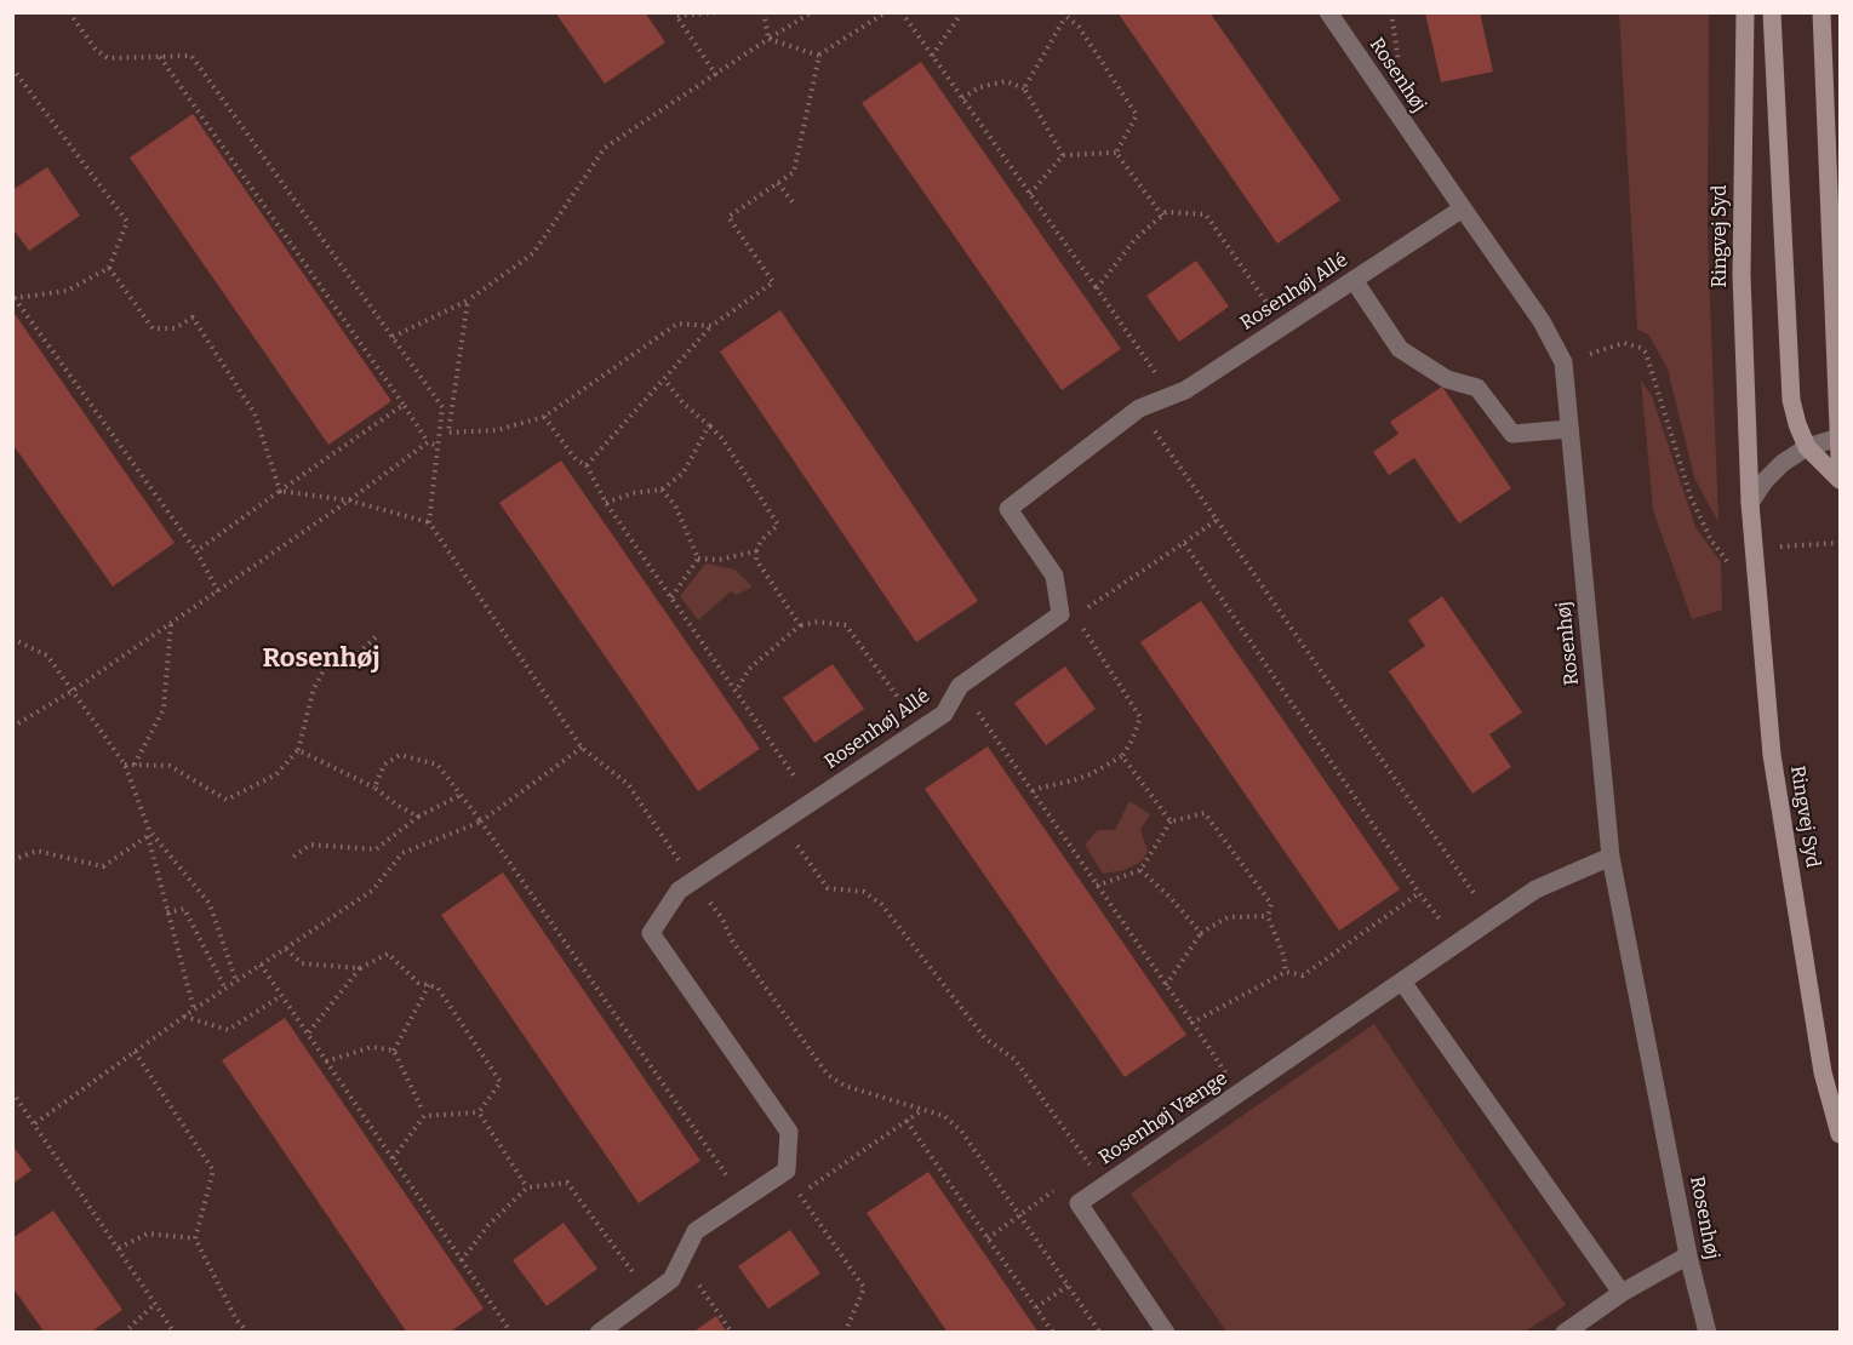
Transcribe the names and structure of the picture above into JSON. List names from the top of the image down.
{
  "streets": {
    "main road": ["Ringvej Syd"],
    "street": ["Rosenhøj", "Rosenhøj Allé", "Rosenhøj Vænge"]
  },
  "crossings": [
    ["Rosenhøj", "Rosenhøj Allé"],
    ["Rosenhøj", "Rosenhøj Vænge"]
  ],
  "districts": ["Rosenhøj"]
}
